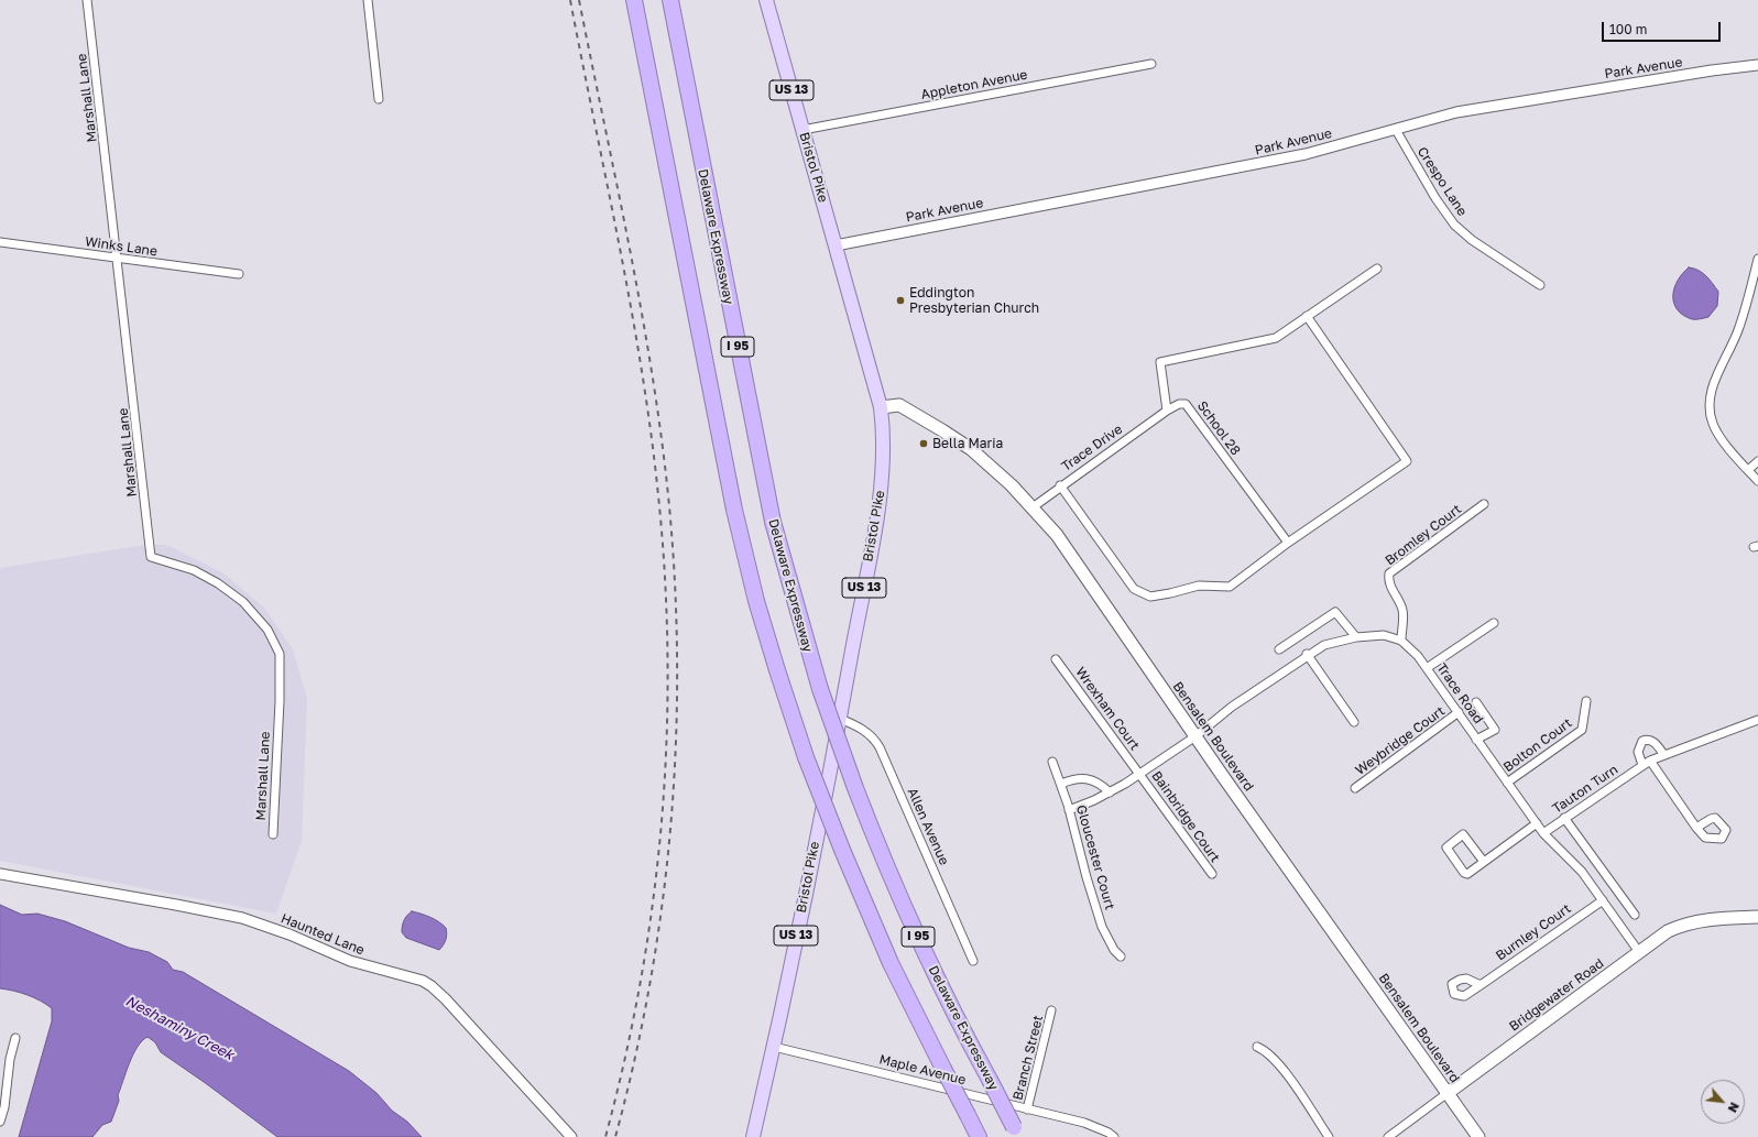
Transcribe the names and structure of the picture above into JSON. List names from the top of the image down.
{
  "streets": {
    "highway": ["Delaware Expressway", "I 95"],
    "main road": [
      "US 13",
      "Bristol Pike",
      "Bensalem Boulevard",
      "Bridgewater Road"
    ],
    "street": [
      "Park Avenue",
      "Appleton Avenue",
      "Marshall Lane",
      "Crespo Lane",
      "Winks Lane",
      "School 28",
      "Trace Drive",
      "Bromley Court",
      "Trace Road",
      "Wrexham Court",
      "Weybridge Court",
      "Bolton Court",
      "Tauton Turn",
      "Bainbridge Court",
      "Allen Avenue",
      "Gloucester Court",
      "Burnley Court",
      "Haunted Lane",
      "Branch Street",
      "Maple Avenue"
    ]
  },
  "crossings": [
    ["Park Avenue", "Bristol Pike"],
    ["Park Avenue", "Crespo Lane"],
    ["Appleton Avenue", "Bristol Pike"],
    ["Marshall Lane", "Winks Lane"],
    ["Bristol Pike", "Bensalem Boulevard"],
    ["Bristol Pike", "Allen Avenue"],
    ["Bristol Pike", "Maple Avenue"],
    ["School 28", "Trace Drive"],
    ["Trace Drive", "Bensalem Boulevard"],
    ["Bromley Court", "Trace Road"],
    ["Trace Road", "Wrexham Court"],
    ["Trace Road", "Bensalem Boulevard"],
    ["Trace Road", "Weybridge Court"],
    ["Trace Road", "Bolton Court"],
    ["Trace Road", "Tauton Turn"],
    ["Trace Road", "Bainbridge Court"],
    ["Trace Road", "Gloucester Court"],
    ["Trace Road", "Burnley Court"],
    ["Trace Road", "Bridgewater Road"],
    ["Wrexham Court", "Bainbridge Court"],
    ["Bensalem Boulevard", "Bridgewater Road"],
    ["Branch Street", "Maple Avenue"]
  ],
  "water": ["Neshaminy Creek"],
  "places": ["Eddington Presbyterian Church", "Bella Maria"],
  "scale_bar": "100 m",
  "north": "bottom right"
}
